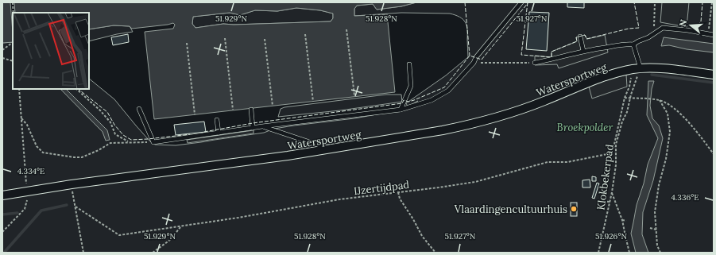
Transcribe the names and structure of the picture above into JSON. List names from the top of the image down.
{
  "streets": {
    "street": ["Watersportweg"],
    "path": ["Klokbekerpad", "IJzertijdpad"]
  },
  "crossings": [
    ["Watersportweg", "Klokbekerpad"]
  ],
  "parks": ["Broekpolder"],
  "places": ["Vlaardingencultuurhuis"],
  "north": "left",
  "coordinates": [
    "51.929°N",
    "51.928°N",
    "51.927°N",
    "4.334°E",
    "4.336°E",
    "51.926°N"
  ]
}
